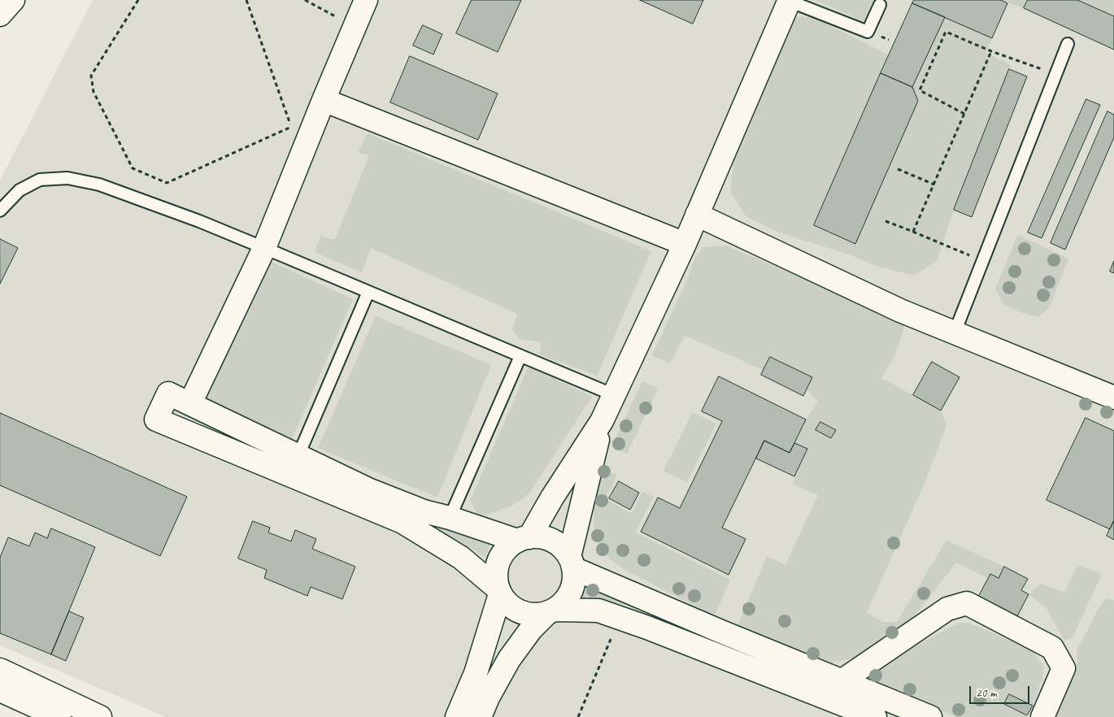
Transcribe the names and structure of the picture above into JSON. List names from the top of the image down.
{
  "scale_bar": "20 m"
}
